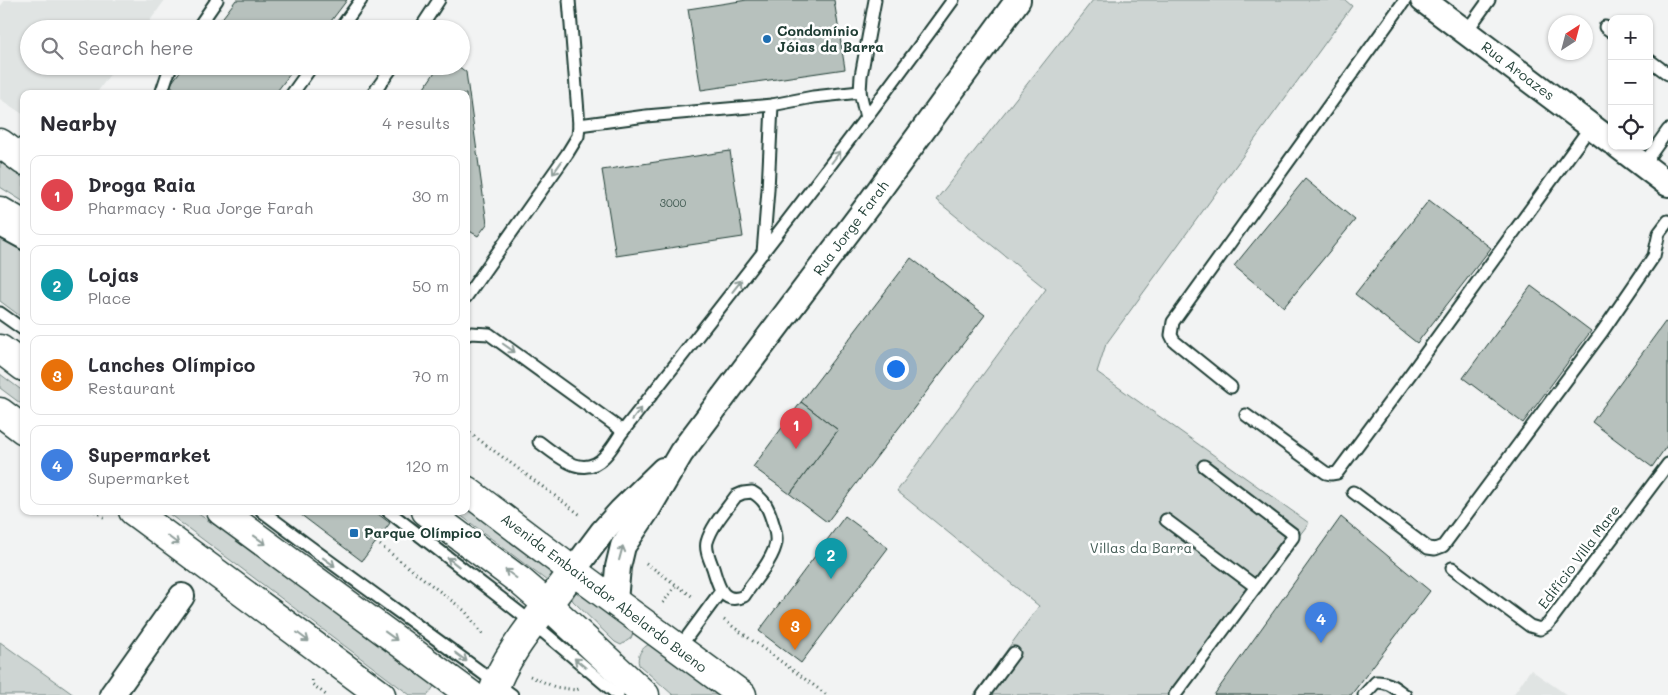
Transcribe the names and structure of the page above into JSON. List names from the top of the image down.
{
  "streets": {
    "main road": ["Avenida Embaixador Abelardo Bueno"],
    "street": ["Rua Aroazes", "Rua Jorge Farah"],
    "lane": ["Edifício Villa Mare"]
  },
  "crossings": [
    ["Rua Jorge Farah", "Avenida Embaixador Abelardo Bueno"]
  ],
  "parks": ["Villas da Barra"],
  "places": {
    "other": ["Condomínio Jóias da Barra"],
    "transit": ["Parque Olímpico"]
  },
  "house_numbers": ["3000"],
  "north": "top right",
  "page": {
    "map_buttons": ["+", "−"],
    "search": "Search here",
    "heading": ["Nearby", "4 results"],
    "list": [
      {
        "mark": "1",
        "name": "Droga Raia",
        "note": "Pharmacy · Rua Jorge Farah",
        "value": "30 m"
      },
      {
        "mark": "2",
        "name": "Lojas",
        "note": "Place",
        "value": "50 m"
      },
      {
        "mark": "3",
        "name": "Lanches Olímpico",
        "note": "Restaurant",
        "value": "70 m"
      },
      {
        "mark": "4",
        "name": "Supermarket",
        "note": "Supermarket",
        "value": "120 m"
      }
    ],
    "pins": [
      "1",
      "2",
      "4",
      "3"
    ]
  }
}
